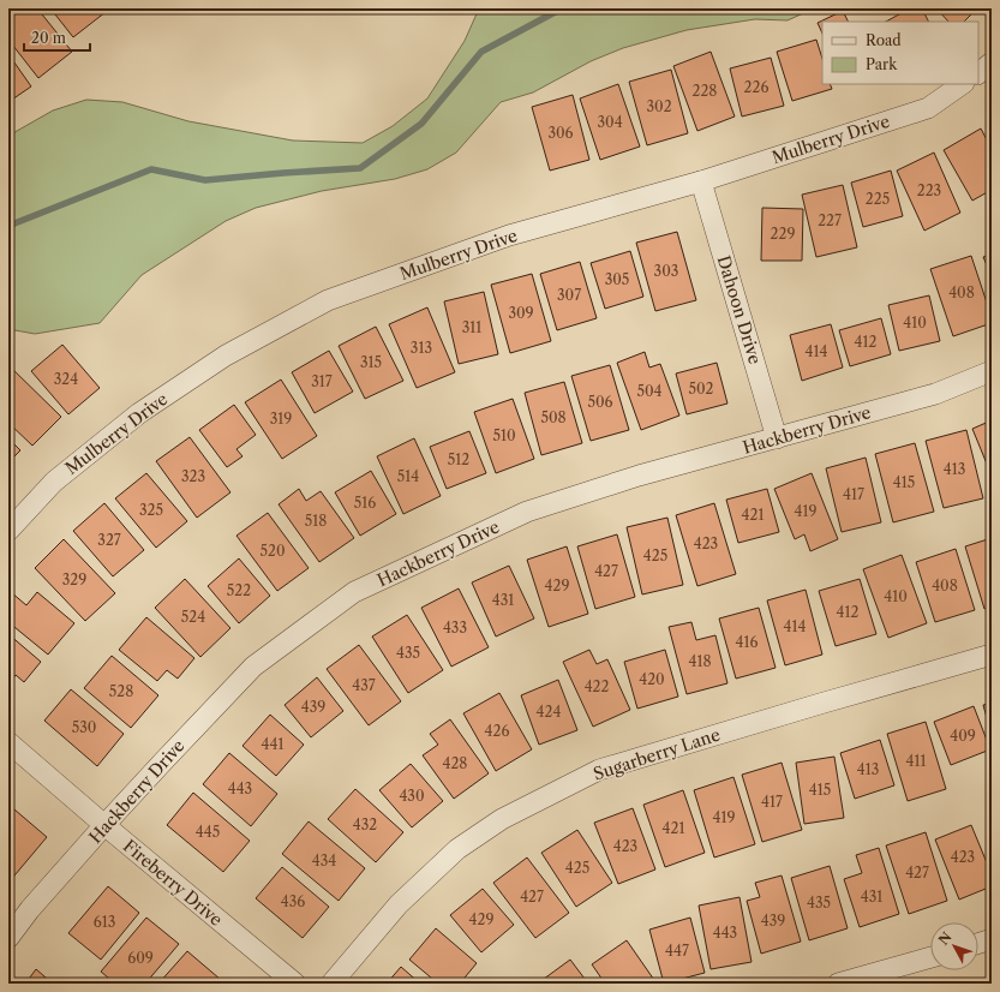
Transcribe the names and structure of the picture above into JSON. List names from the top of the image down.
{
  "streets": {
    "street": [
      "Mulberry Drive",
      "Dahoon Drive",
      "Hackberry Drive",
      "Sugarberry Lane",
      "Fireberry Drive"
    ]
  },
  "crossings": [
    ["Mulberry Drive", "Dahoon Drive"],
    ["Dahoon Drive", "Hackberry Drive"],
    ["Hackberry Drive", "Fireberry Drive"]
  ],
  "house_numbers": [
    "226",
    "228",
    "302",
    "304",
    "306",
    "223",
    "225",
    "227",
    "229",
    "303",
    "305",
    "408",
    "307",
    "309",
    "410",
    "311",
    "412",
    "313",
    "414",
    "315",
    "324",
    "317",
    "502",
    "504",
    "506",
    "508",
    "319",
    "510",
    "512",
    "413",
    "323",
    "514",
    "415",
    "417",
    "516",
    "325",
    "419",
    "421",
    "518",
    "327",
    "423",
    "520",
    "425",
    "427",
    "329",
    "429",
    "408",
    "522",
    "410",
    "431",
    "412",
    "524",
    "414",
    "433",
    "416",
    "435",
    "418",
    "420",
    "437",
    "422",
    "528",
    "439",
    "424",
    "530",
    "426",
    "409",
    "441",
    "411",
    "428",
    "413",
    "443",
    "415",
    "430",
    "417",
    "419",
    "432",
    "421",
    "445",
    "423",
    "423",
    "434",
    "425",
    "427",
    "427",
    "431",
    "436",
    "435",
    "429",
    "439",
    "613",
    "443",
    "447",
    "609"
  ],
  "legend": ["Road", "Park"],
  "scale_bar": "20 m",
  "north": "top left"
}
